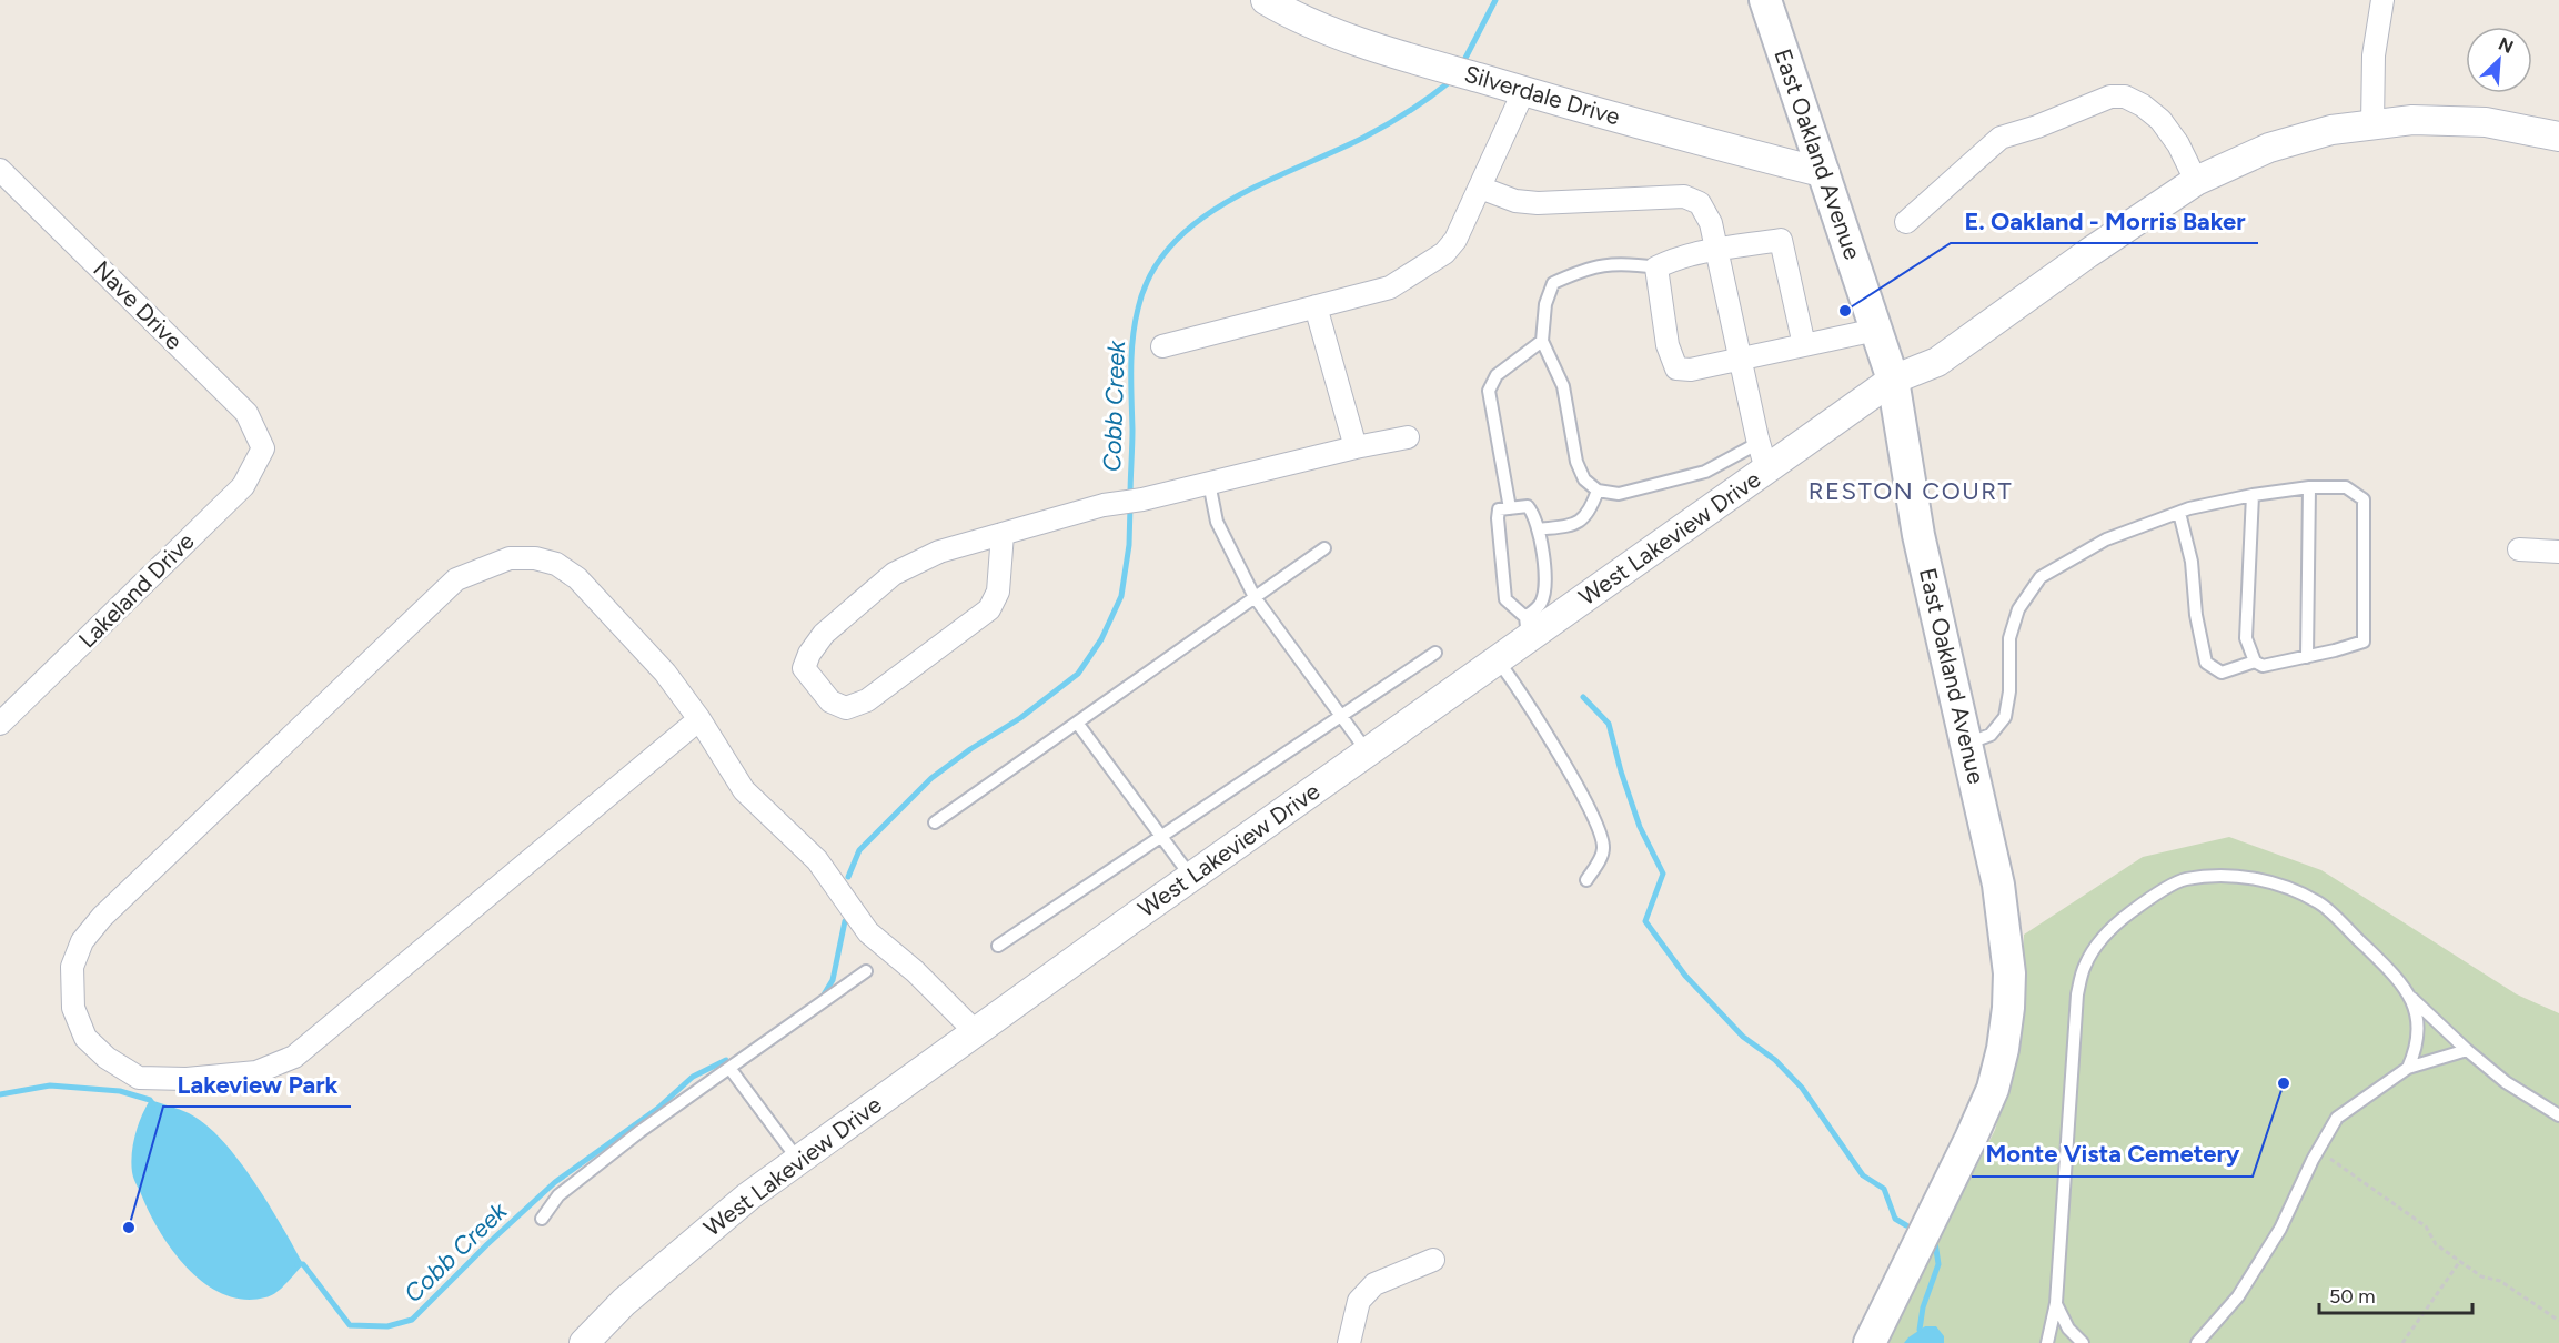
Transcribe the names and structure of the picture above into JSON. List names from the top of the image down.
{
  "streets": {
    "main road": ["East Oakland Avenue"],
    "street": [
      "Silverdale Drive",
      "Nave Drive",
      "West Lakeview Drive",
      "Lakeland Drive"
    ]
  },
  "crossings": [
    ["Silverdale Drive", "East Oakland Avenue"],
    ["East Oakland Avenue", "West Lakeview Drive"],
    ["Nave Drive", "Lakeland Drive"]
  ],
  "districts": ["RESTON COURT"],
  "water": ["Cobb Creek"],
  "places": ["E. Oakland - Morris Baker", "Monte Vista Cemetery", "Lakeview Park"],
  "scale_bar": "50 m",
  "north": "top right"
}
